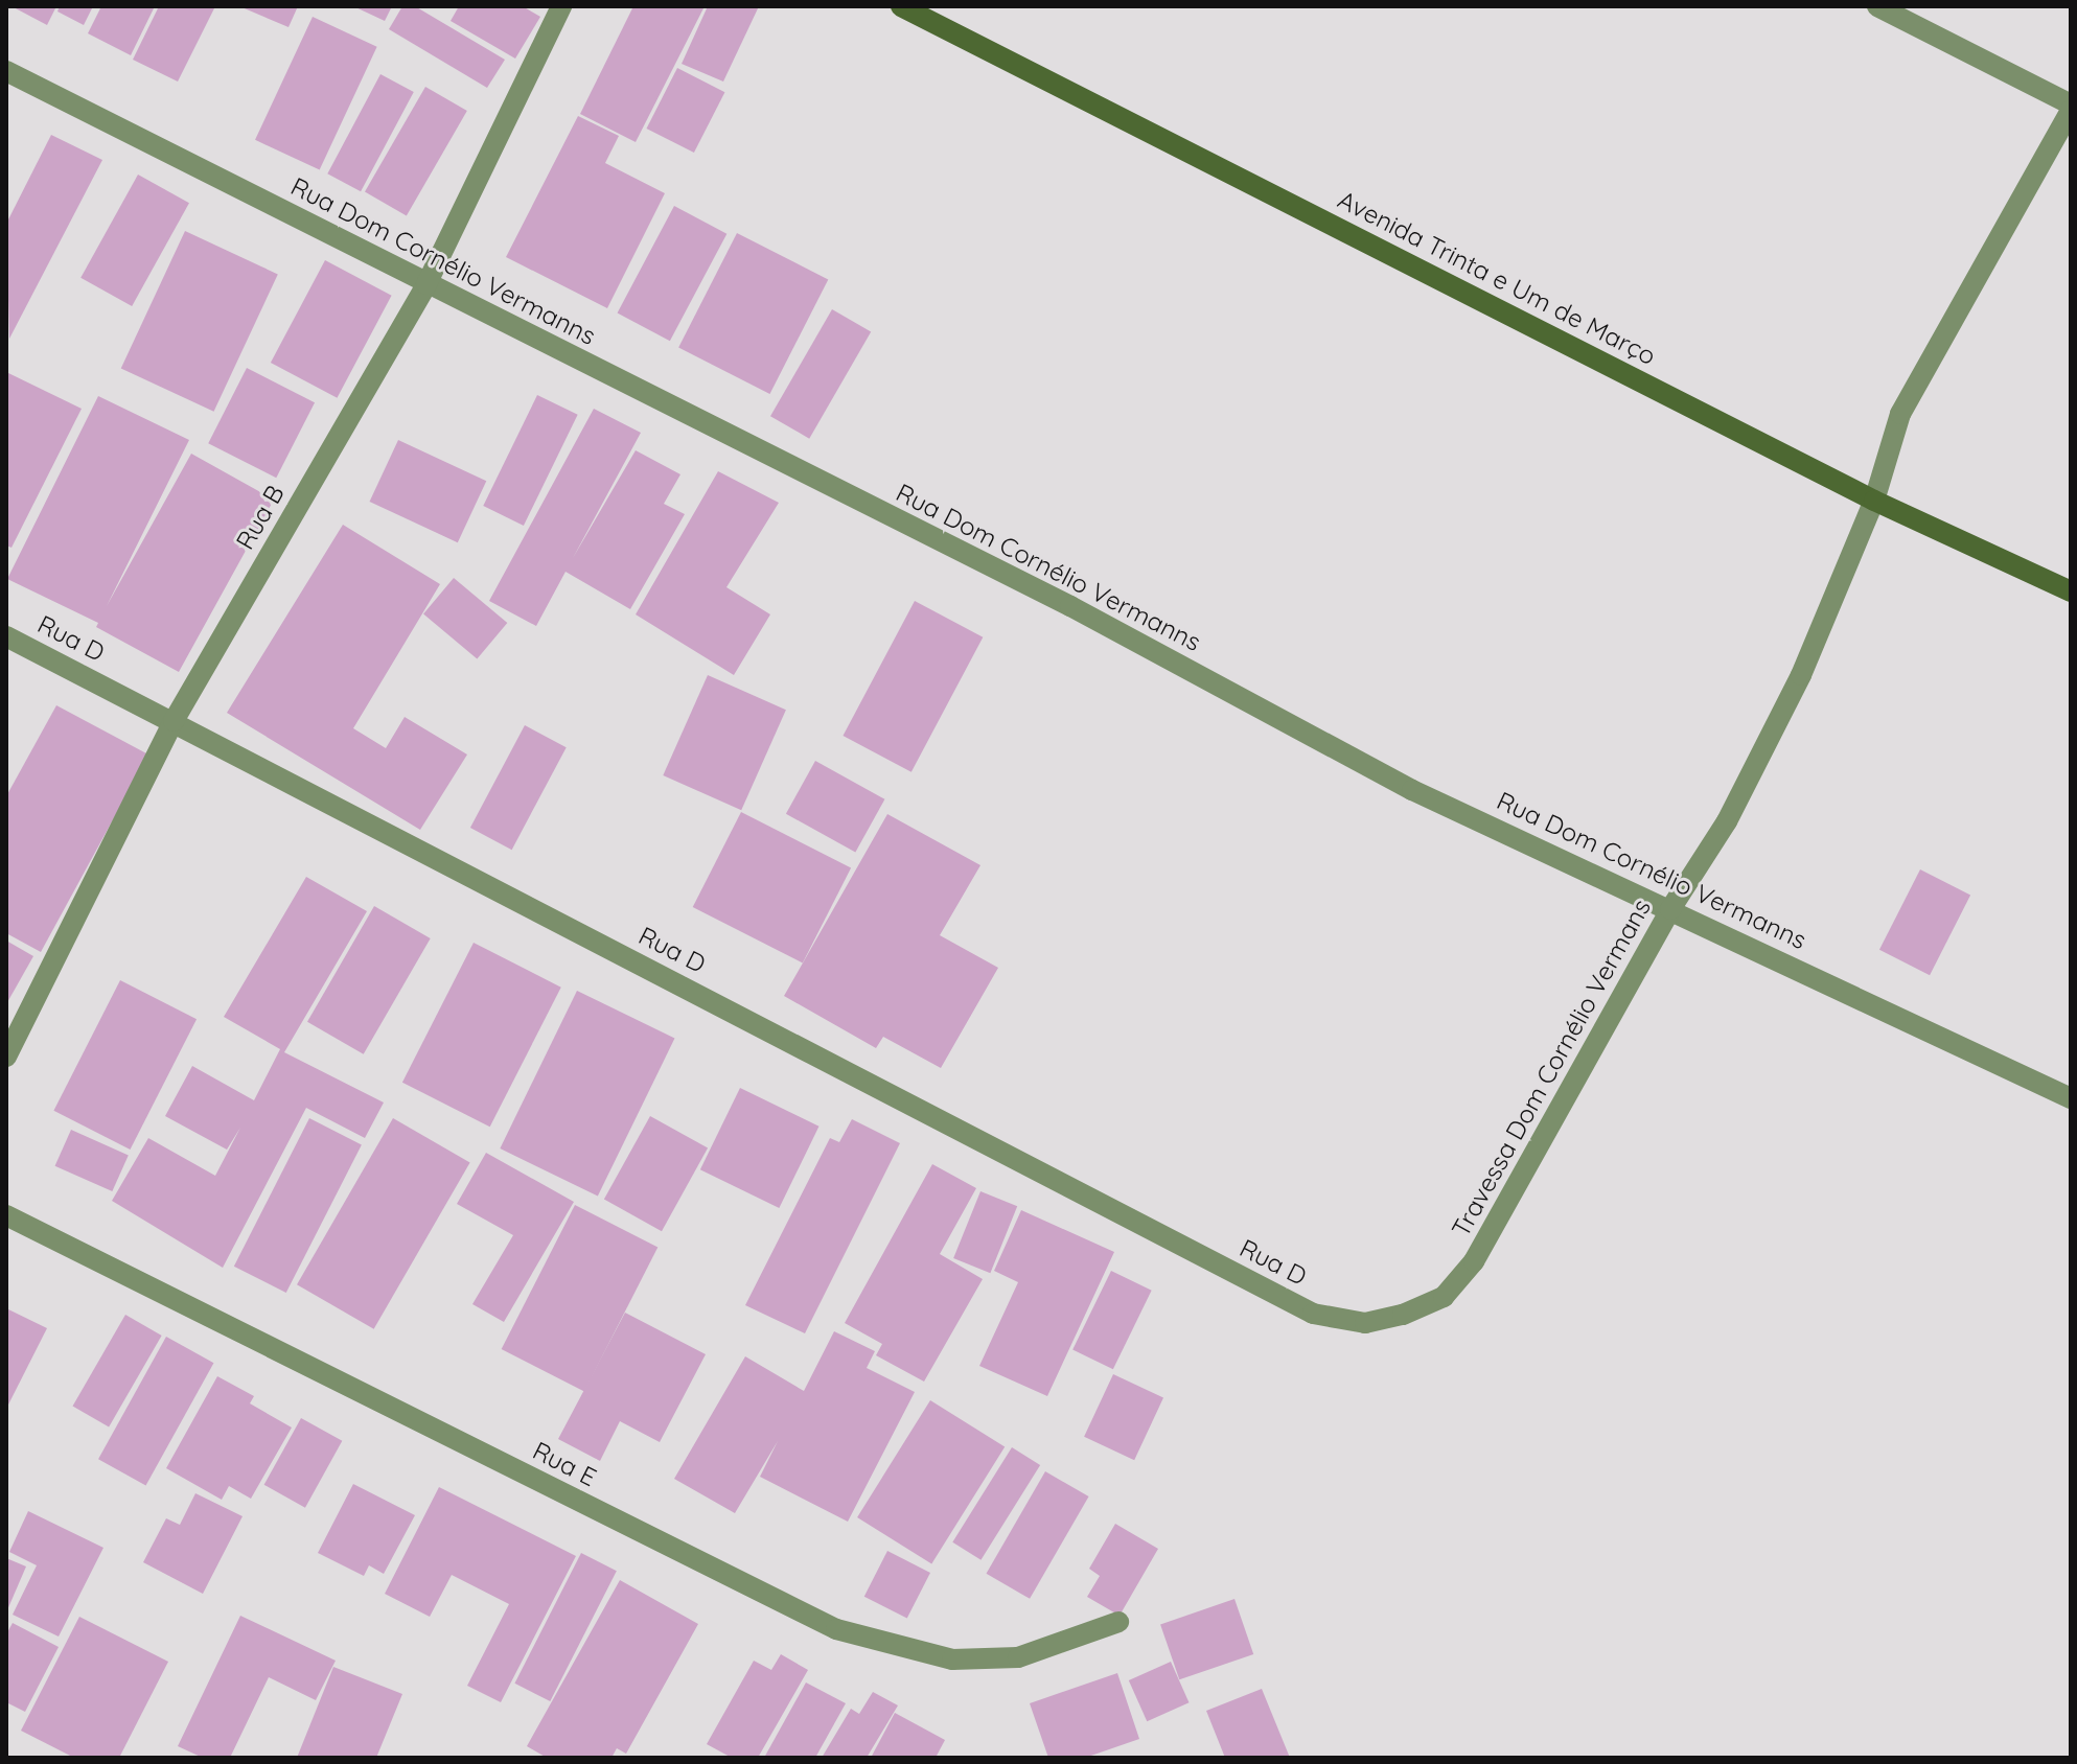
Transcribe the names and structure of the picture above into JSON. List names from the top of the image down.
{
  "streets": {
    "street": [
      "Rua Dom Cornélio Vermanns",
      "Avenida Trinta e Um de Março",
      "Rua B",
      "Rua D",
      "Travessa Dom Cornélio Vermans",
      "Rua E"
    ]
  },
  "crossings": [
    ["Rua Dom Cornélio Vermanns", "Rua B"],
    ["Rua Dom Cornélio Vermanns", "Travessa Dom Cornélio Vermans"],
    ["Avenida Trinta e Um de Março", "Travessa Dom Cornélio Vermans"],
    ["Rua B", "Rua D"],
    ["Rua D", "Travessa Dom Cornélio Vermans"]
  ]
}
